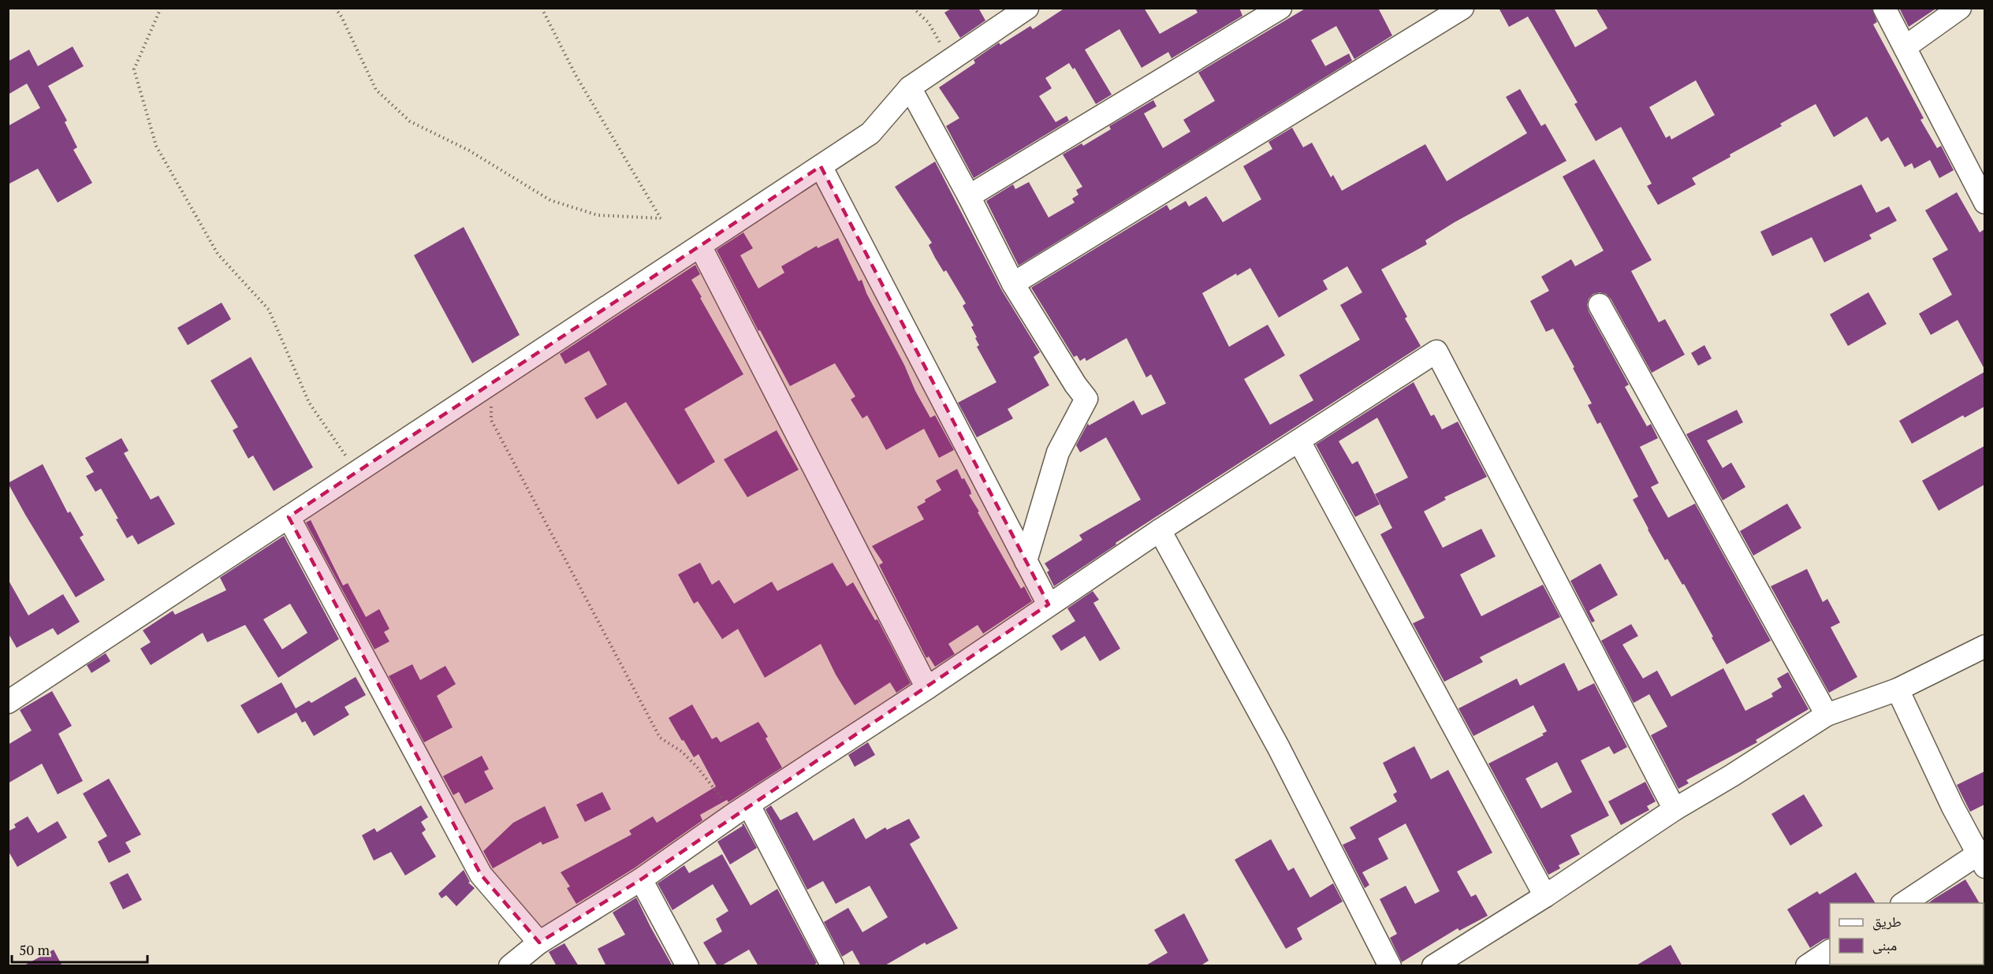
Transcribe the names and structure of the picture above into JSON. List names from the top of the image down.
{
  "legend": ["طريق", "مبنى"],
  "scale_bar": "50 m"
}
